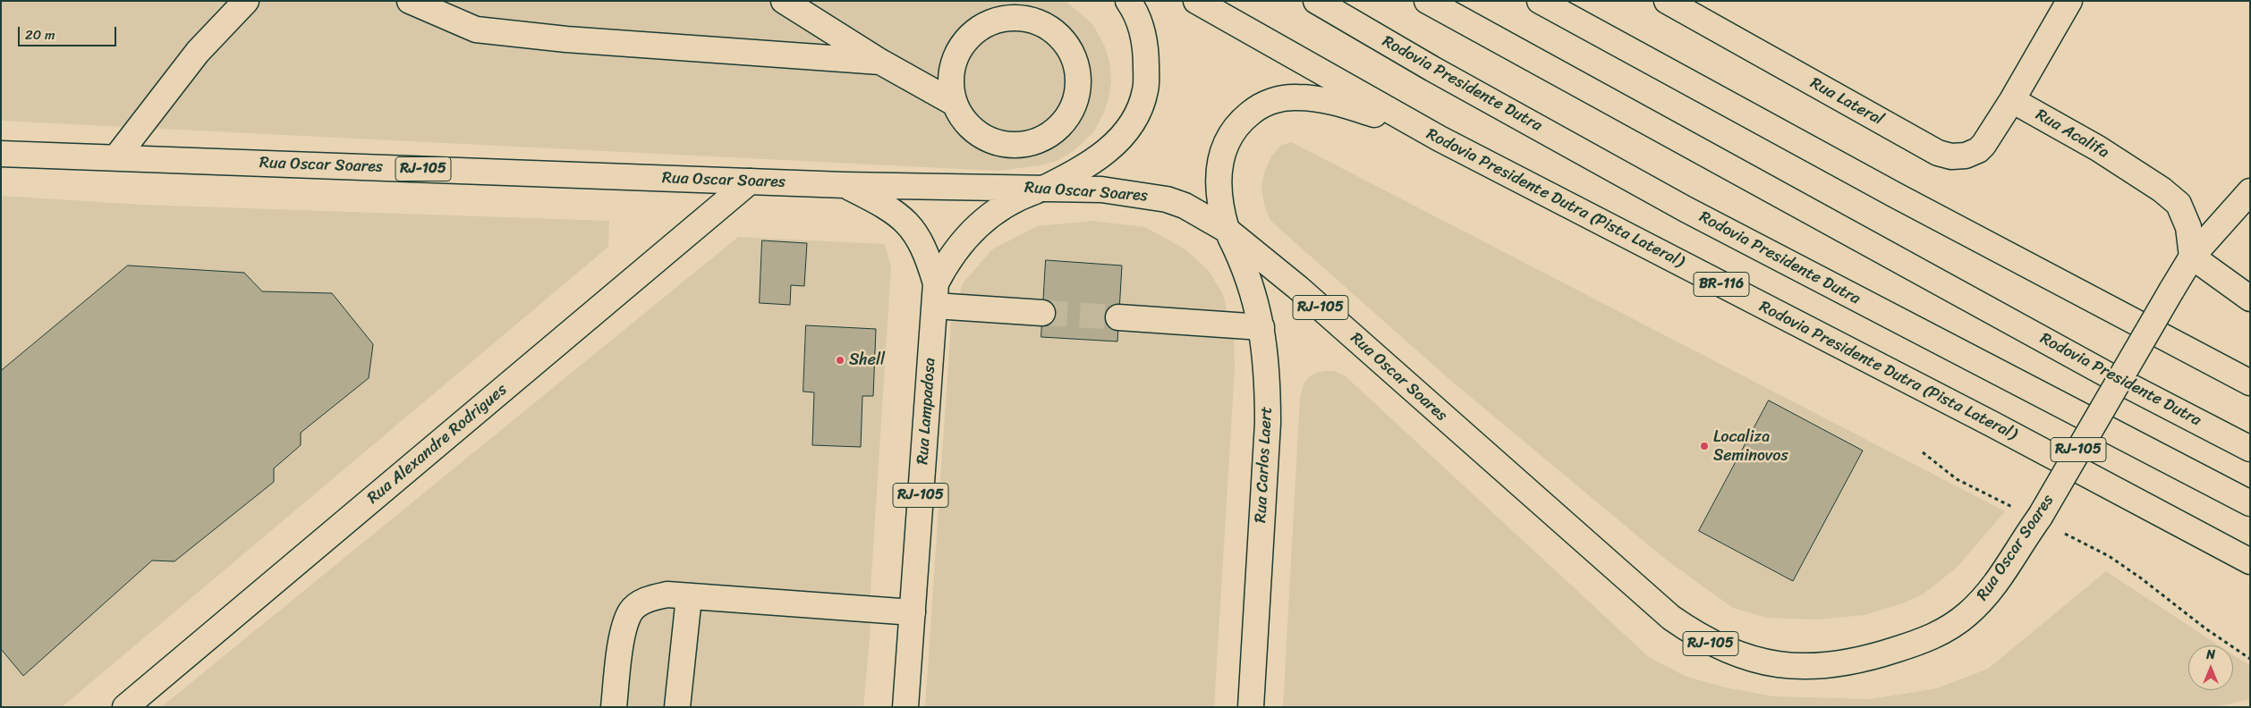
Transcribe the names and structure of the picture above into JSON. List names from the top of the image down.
{
  "streets": {
    "main road": [
      "Rodovia Presidente Dutra",
      "Rua Lateral",
      "Rua Acalifa",
      "Rua Oscar Soares",
      "RJ-105",
      "Rodovia Presidente Dutra (Pista Lateral)",
      "BR-116",
      "Rua Lampadosa",
      "Rua Alexandre Rodrigues",
      "Rua Carlos Laert"
    ]
  },
  "crossings": [
    ["Rua Lateral", "Rua Acalifa"],
    ["Rua Acalifa", "Rua Oscar Soares"],
    ["Rua Oscar Soares", "Rua Lampadosa"],
    ["Rua Oscar Soares", "Rua Alexandre Rodrigues"],
    ["Rua Oscar Soares", "Rua Carlos Laert"],
    ["Rodovia Presidente Dutra (Pista Lateral)", "Rua Carlos Laert"]
  ],
  "places": ["Shell", "Localiza Seminovos"],
  "scale_bar": "20 m",
  "north": "top"
}
